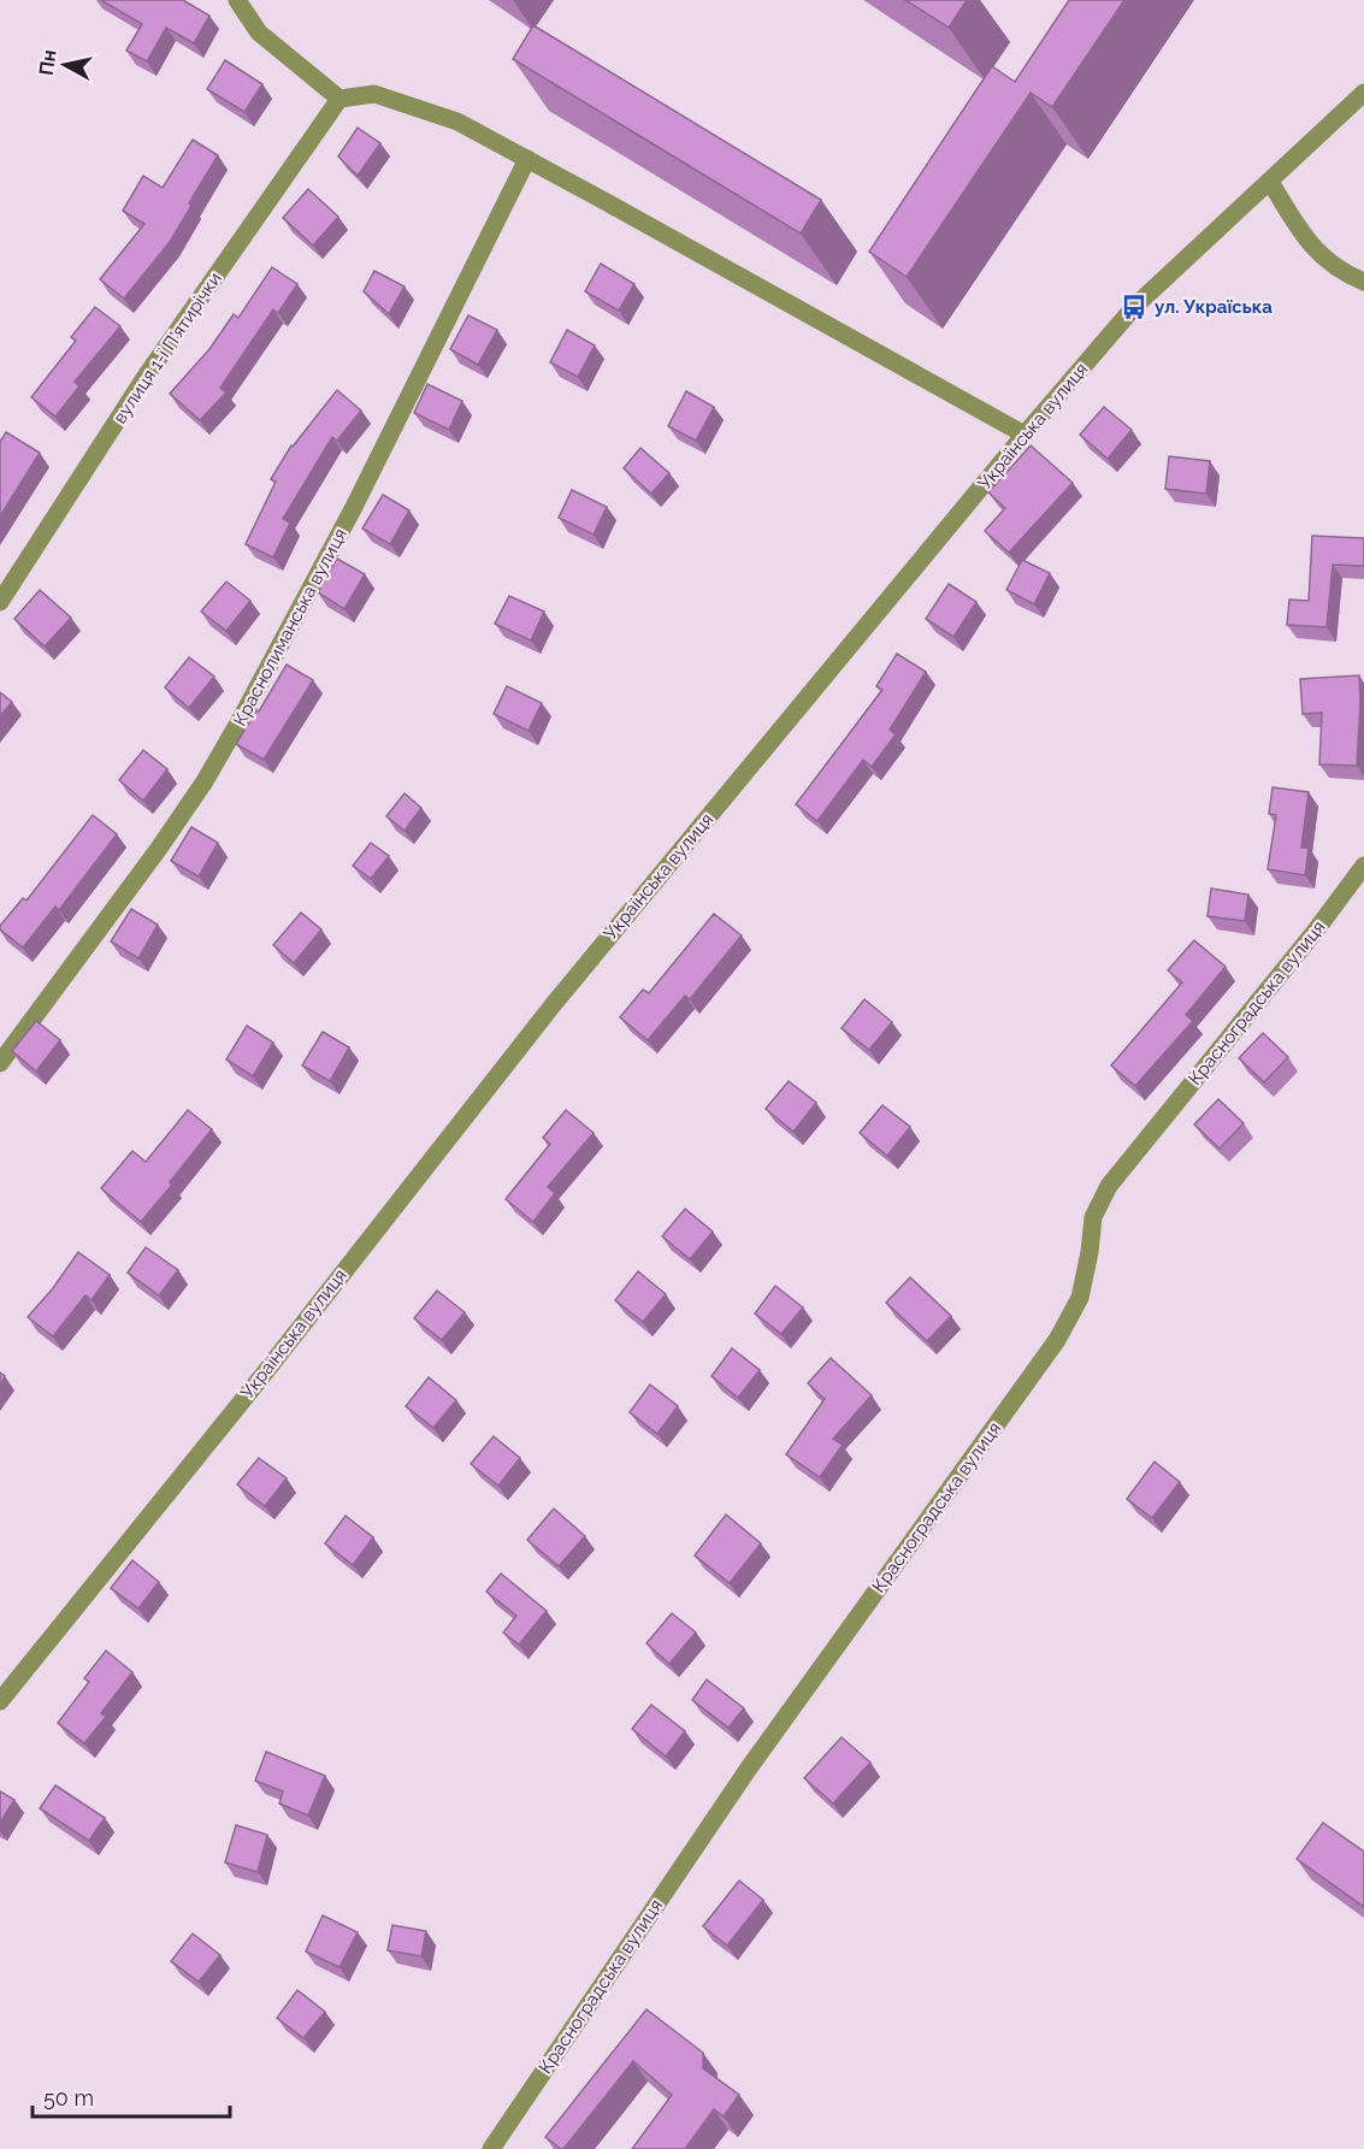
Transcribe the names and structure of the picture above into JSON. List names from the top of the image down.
{
  "streets": {
    "street": [
      "вулиця 1-ї П'ятирічки",
      "Українська вулиця",
      "Краснолиманська вулиця",
      "Красноградська вулиця"
    ]
  },
  "places": {
    "bus stop": ["ул. Україська"]
  },
  "scale_bar": "50 m",
  "north": "left"
}
